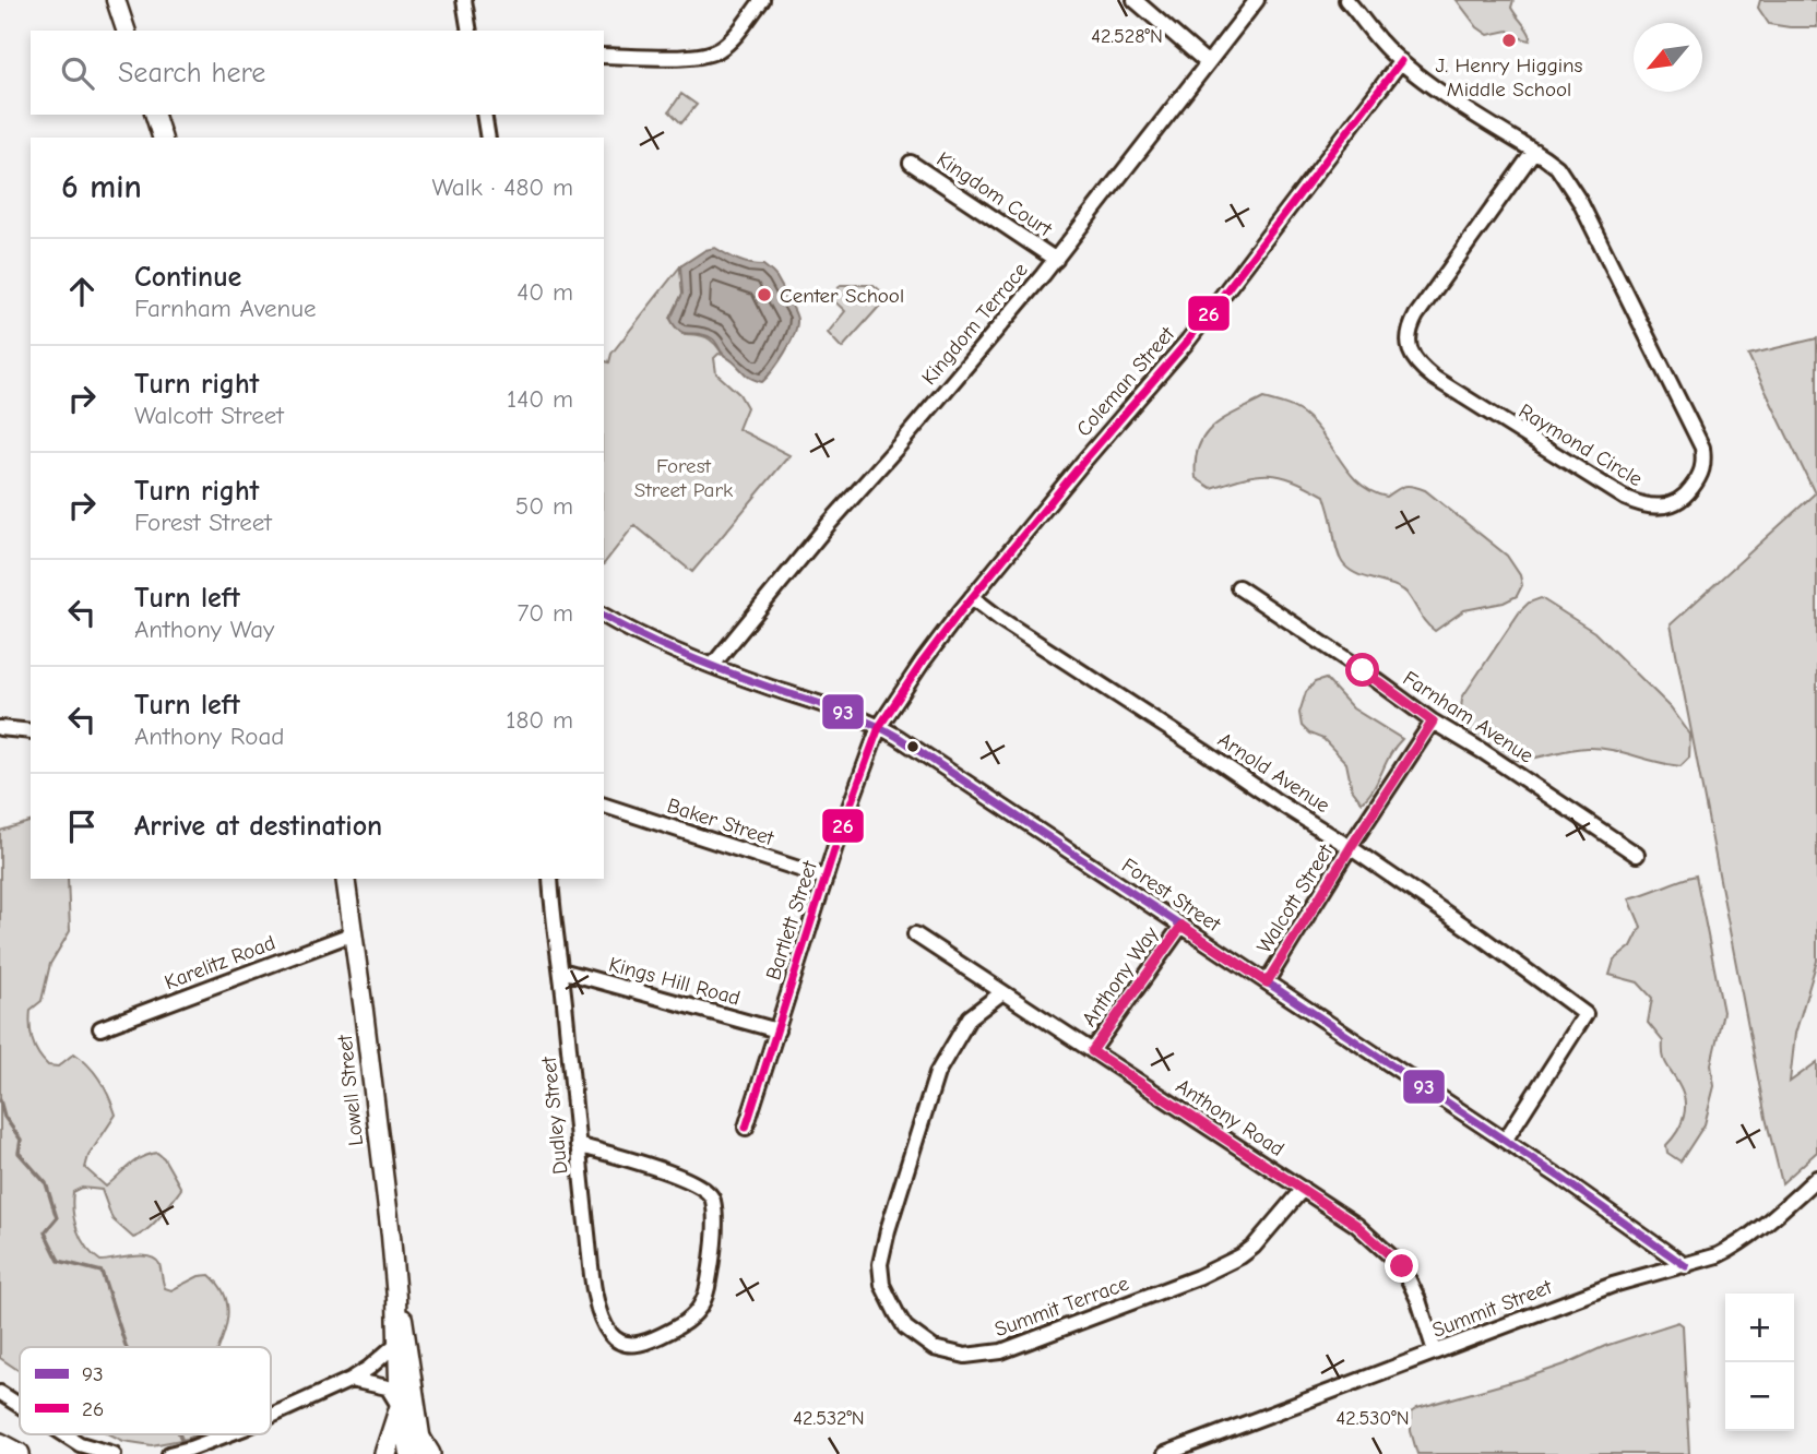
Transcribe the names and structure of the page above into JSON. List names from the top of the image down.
{
  "streets": {
    "main road": ["Lowell Street"],
    "street": [
      "Kingdom Court",
      "Kingdom Terrace",
      "Coleman Street",
      "Raymond Circle",
      "Farnham Avenue",
      "Arnold Avenue",
      "Baker Street",
      "Forest Street",
      "Walcott Street",
      "Bartlett Street",
      "Karelitz Road",
      "Anthony Way",
      "Kings Hill Road",
      "Dudley Street",
      "Anthony Road",
      "Summit Terrace",
      "Summit Street"
    ]
  },
  "crossings": [
    ["Kingdom Court", "Kingdom Terrace"],
    ["Kingdom Terrace", "Forest Street"],
    ["Coleman Street", "Arnold Avenue"],
    ["Coleman Street", "Forest Street"],
    ["Coleman Street", "Bartlett Street"],
    ["Farnham Avenue", "Walcott Street"],
    ["Arnold Avenue", "Forest Street"],
    ["Arnold Avenue", "Walcott Street"],
    ["Baker Street", "Bartlett Street"],
    ["Forest Street", "Walcott Street"],
    ["Forest Street", "Bartlett Street"],
    ["Forest Street", "Anthony Way"],
    ["Forest Street", "Summit Street"],
    ["Bartlett Street", "Kings Hill Road"],
    ["Karelitz Road", "Lowell Street"],
    ["Anthony Way", "Anthony Road"],
    ["Kings Hill Road", "Dudley Street"],
    ["Anthony Road", "Summit Terrace"],
    ["Anthony Road", "Summit Street"]
  ],
  "parks": ["Forest Street Park"],
  "places": ["J. Henry Higgins Middle School", "Center School"],
  "lines": ["transit line 26", "transit line 93"],
  "legend": ["93", "26"],
  "north": "bottom left",
  "page": {
    "search": "Search here",
    "heading": ["6 min", "Walk · 480 m"],
    "list": [
      ["Continue", "Farnham Avenue", "40 m"],
      ["Turn right", "Walcott Street", "140 m"],
      ["Turn right", "Forest Street", "50 m"],
      ["Turn left", "Anthony Way", "70 m"],
      ["Turn left", "Anthony Road", "180 m"],
      "Arrive at destination"
    ],
    "map_buttons": ["+", "−"]
  },
  "coordinates": ["42.528°N", "42.532°N", "42.530°N"]
}
